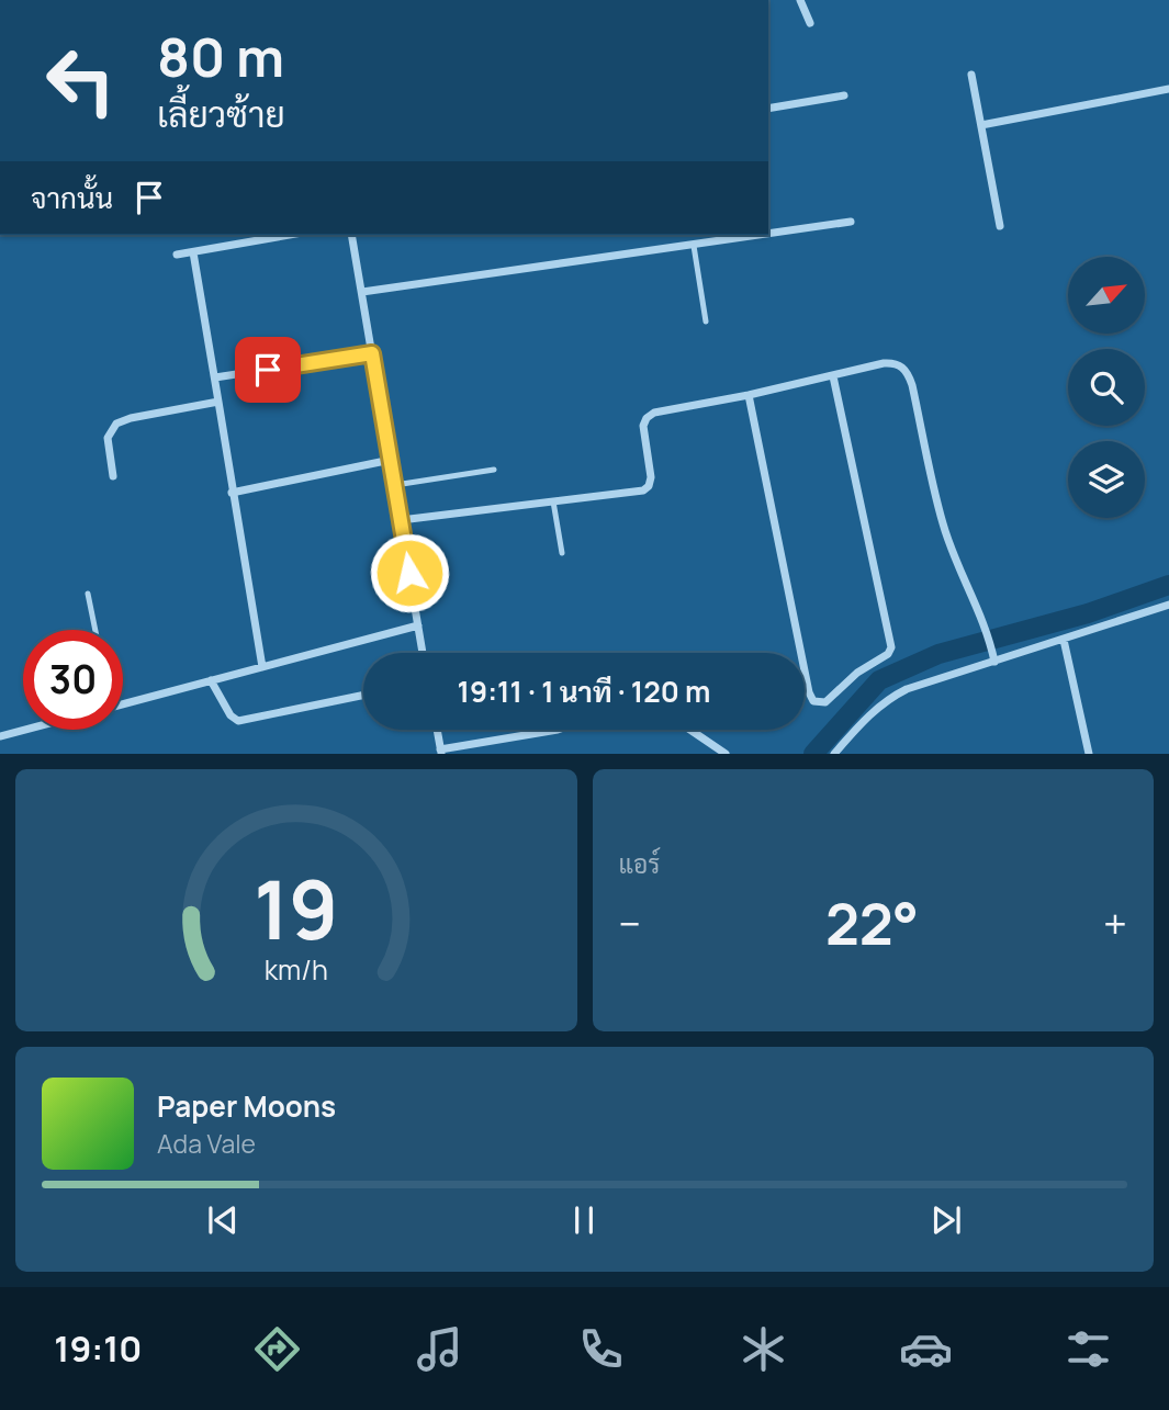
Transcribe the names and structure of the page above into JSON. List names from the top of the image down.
{
  "north": "top right",
  "page": {
    "turn": ["80 m", "เลี้ยวซ้าย"],
    "then": "จากนั้น",
    "limit": "30",
    "trip": "19:11 · 1 นาที · 120 m",
    "tile": "แอร์",
    "heat": ["−", "22°", "+"],
    "song": ["Paper Moons", "Ada Vale"],
    "tabs": "19:10",
    "gauge": ["19", "km/h"]
  }
}
